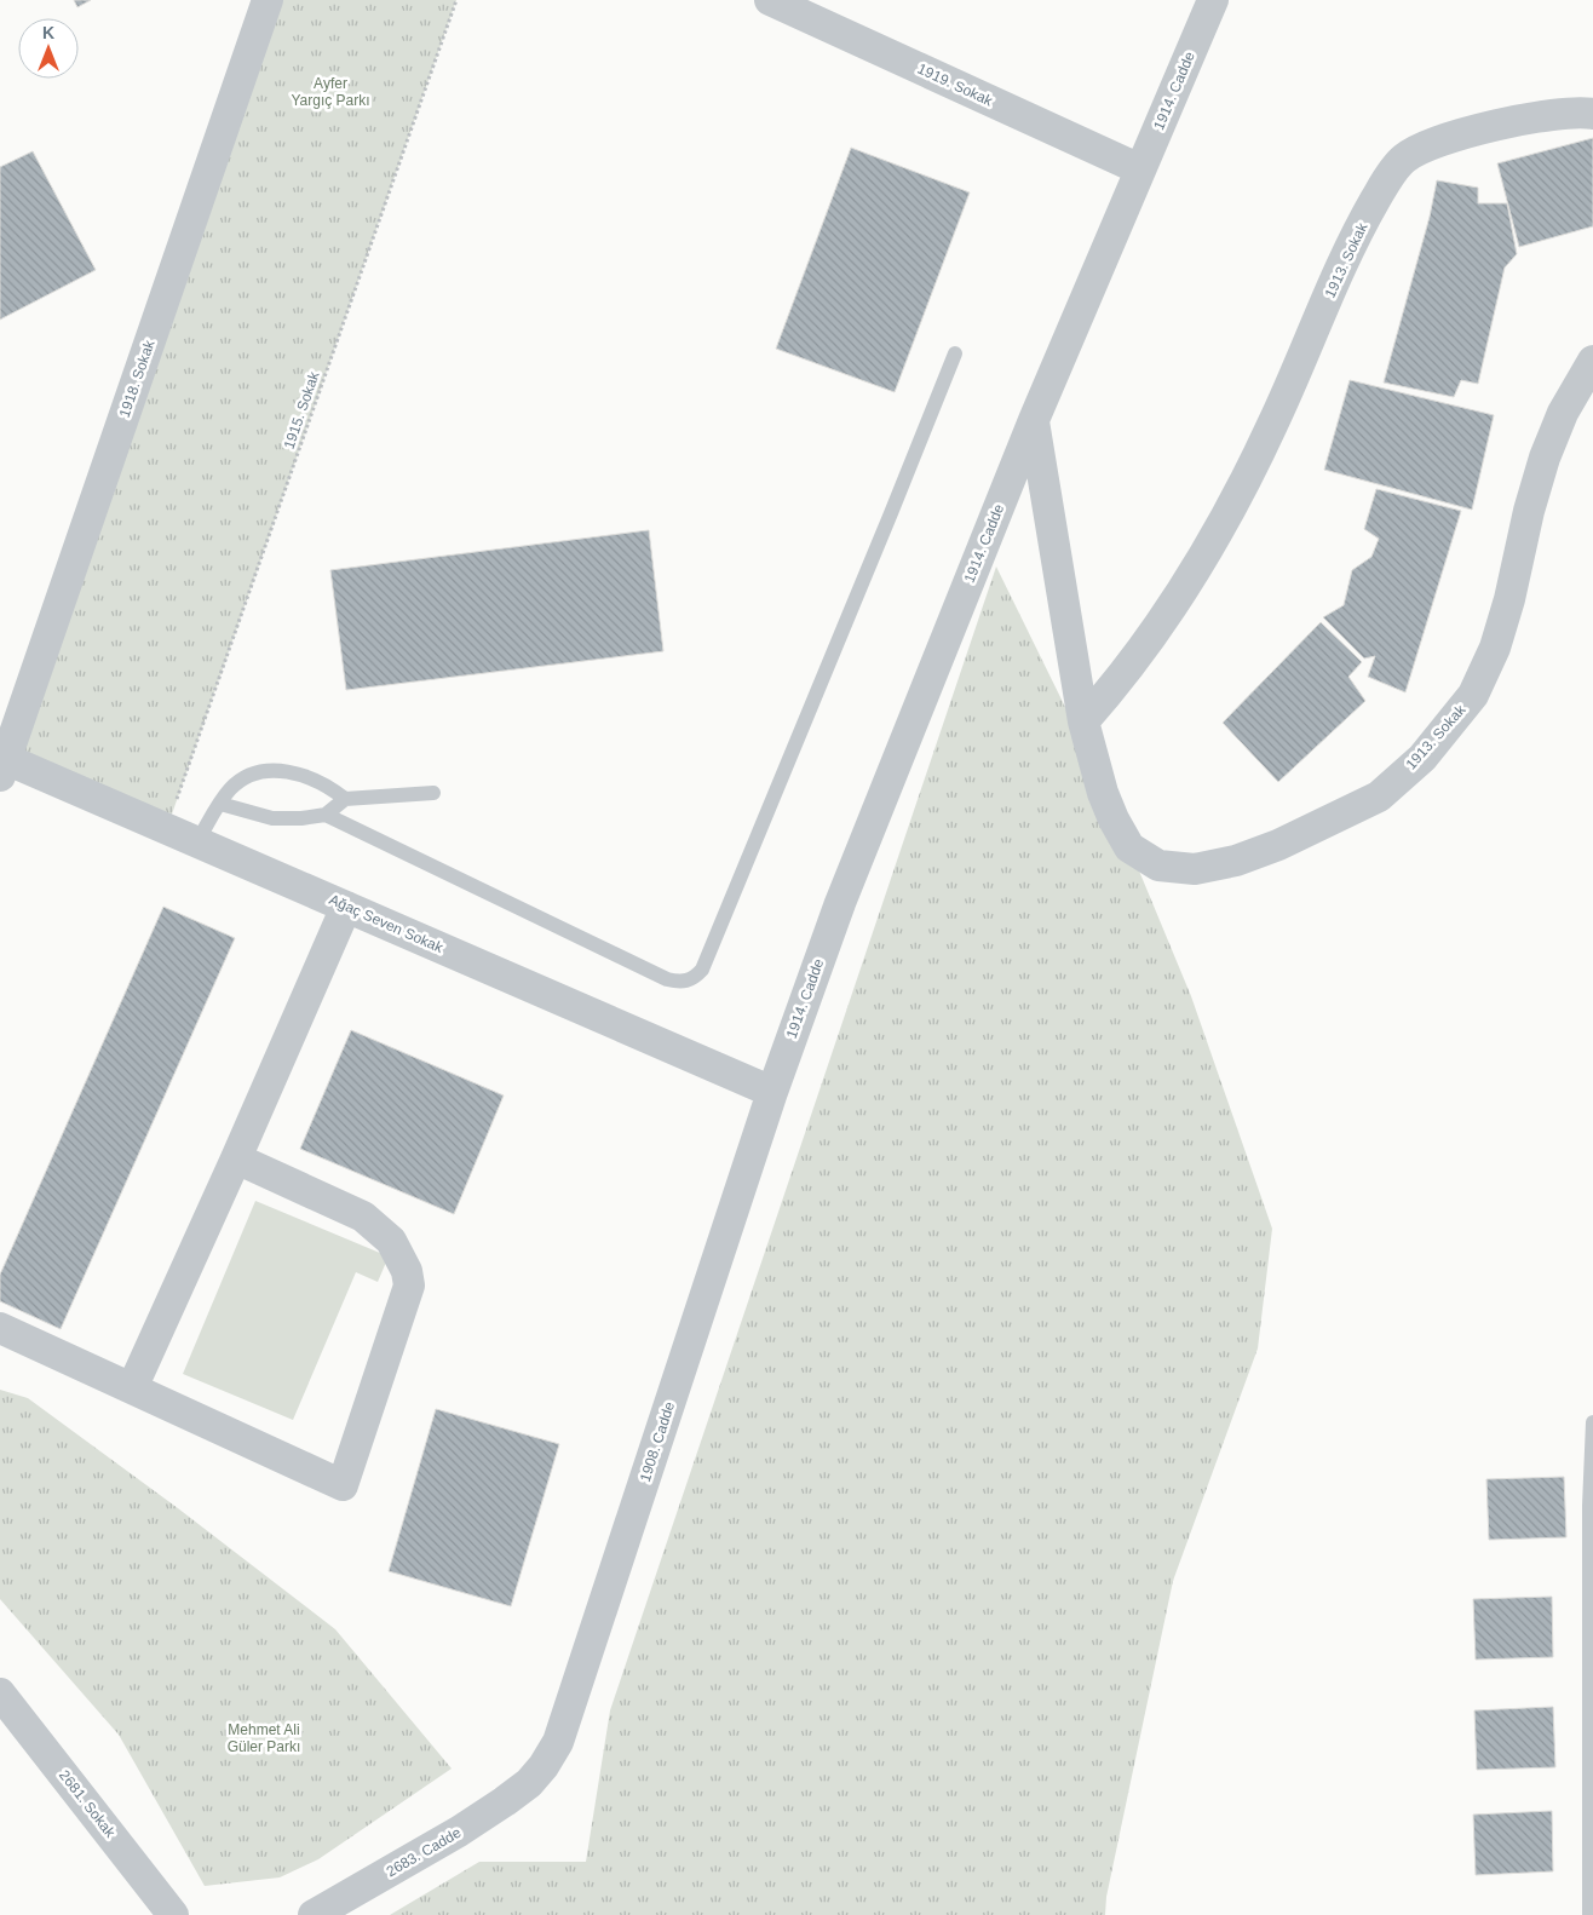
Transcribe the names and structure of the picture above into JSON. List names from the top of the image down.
{
  "streets": {
    "street": [
      "1919. Sokak",
      "1914. Cadde",
      "1913. Sokak",
      "1918. Sokak",
      "Ağaç Seven Sokak",
      "1908. Cadde",
      "2681. Sokak",
      "2683. Cadde"
    ],
    "path": ["1915. Sokak"]
  },
  "crossings": [
    ["1919. Sokak", "1914. Cadde"],
    ["1914. Cadde", "1913. Sokak"],
    ["1914. Cadde", "Ağaç Seven Sokak"],
    ["1914. Cadde", "1908. Cadde"],
    ["1918. Sokak", "Ağaç Seven Sokak"],
    ["1915. Sokak", "Ağaç Seven Sokak"],
    ["Ağaç Seven Sokak", "1908. Cadde"],
    ["1908. Cadde", "2683. Cadde"]
  ],
  "parks": ["Ayfer Yargıç Parkı", "Mehmet Ali Güler Parkı"],
  "north": "top"
}
